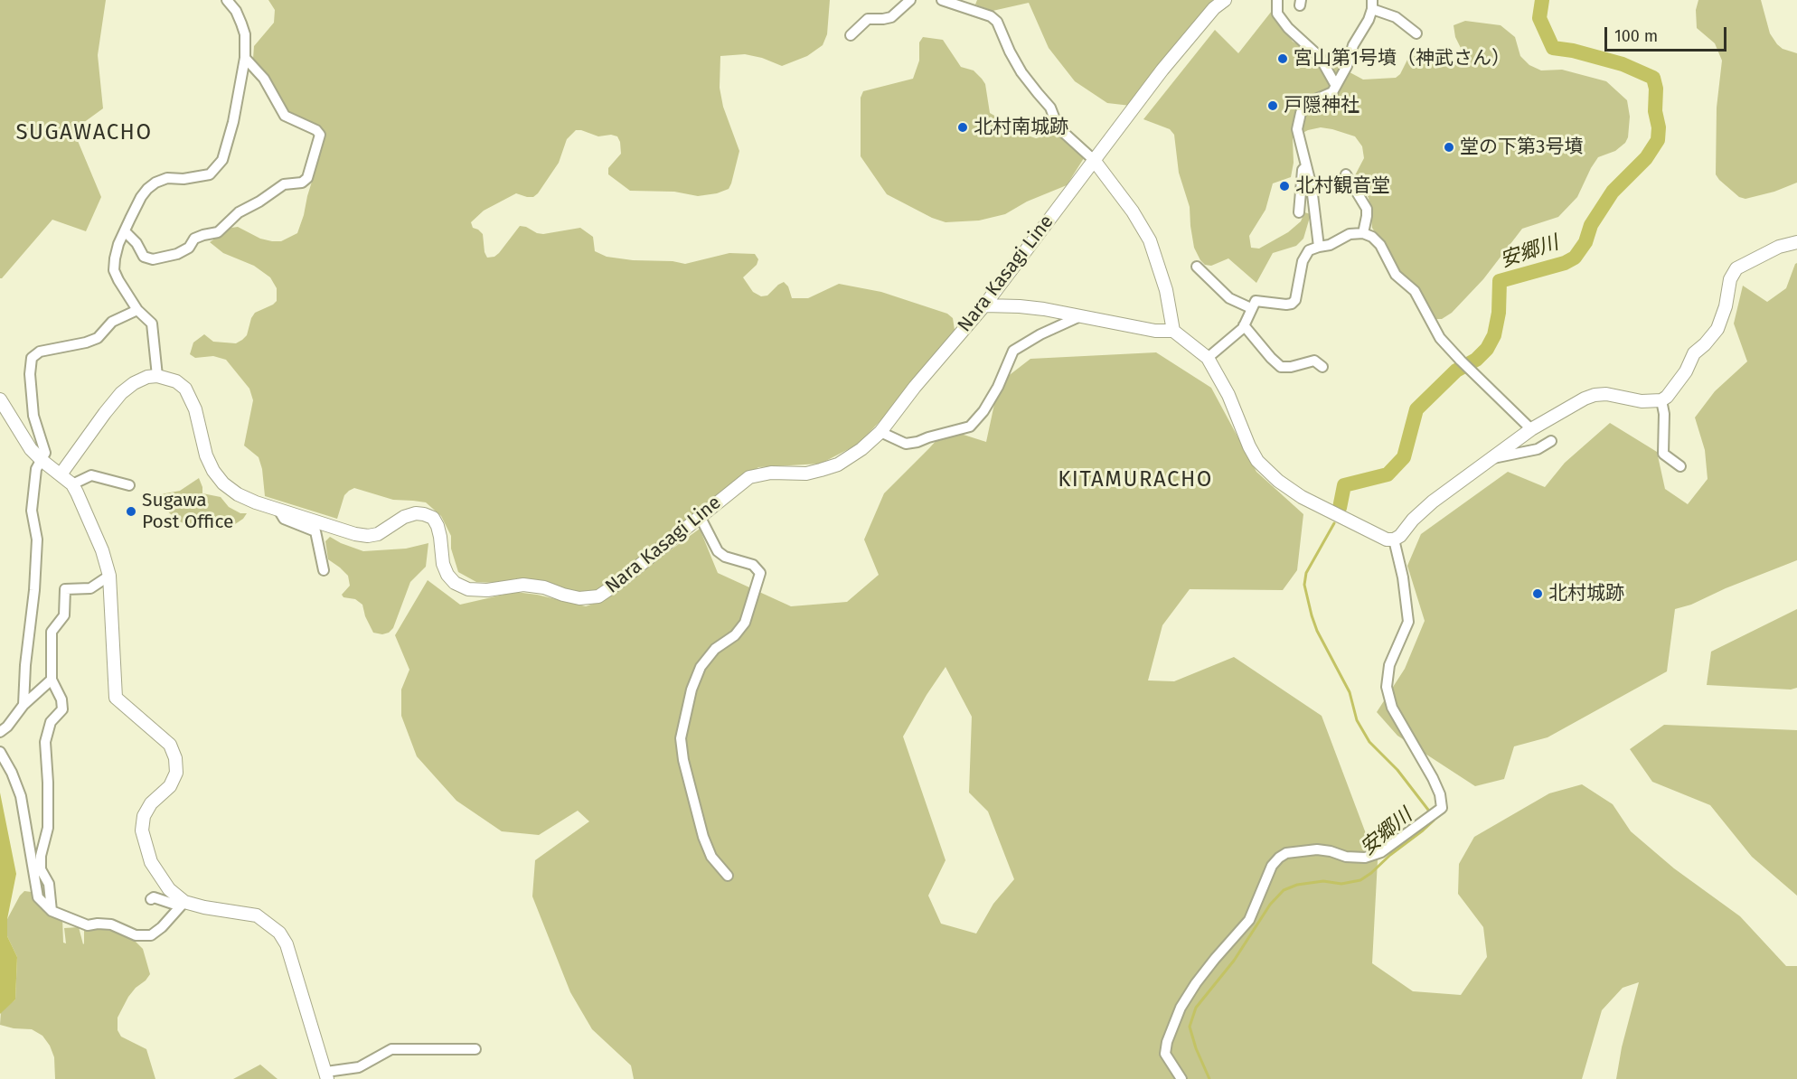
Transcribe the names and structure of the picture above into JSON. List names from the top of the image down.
{
  "streets": {
    "main road": ["Nara Kasagi Line"]
  },
  "districts": ["SUGAWACHO", "KITAMURACHO"],
  "water": ["安郷川"],
  "places": [
    "宮山第1号墳（神武さん）",
    "戸隠神社",
    "北村南城跡",
    "堂の下第3号墳",
    "北村観音堂",
    "Sugawa Post Office",
    "北村城跡"
  ],
  "scale_bar": "100 m"
}
